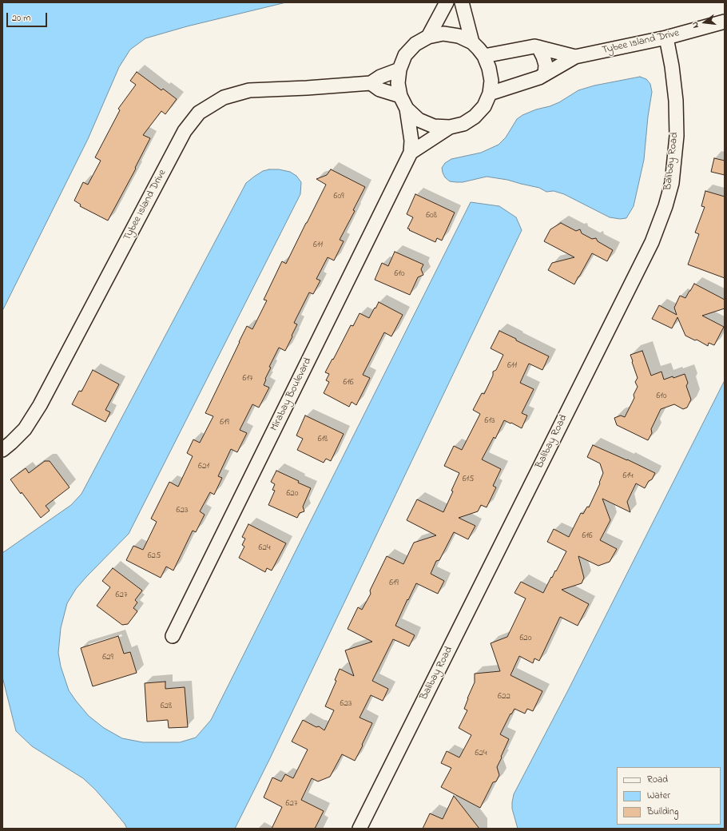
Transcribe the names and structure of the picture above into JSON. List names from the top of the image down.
{
  "streets": {
    "street": ["Tybee Island Drive", "Balibay Road", "Mirabay Boulevard"]
  },
  "crossings": [
    ["Tybee Island Drive", "Balibay Road"],
    ["Tybee Island Drive", "Mirabay Boulevard"]
  ],
  "house_numbers": [
    "609",
    "608",
    "611",
    "610",
    "611",
    "617",
    "616",
    "610",
    "613",
    "619",
    "618",
    "621",
    "614",
    "615",
    "620",
    "623",
    "616",
    "624",
    "625",
    "619",
    "627",
    "620",
    "629",
    "622",
    "623",
    "628",
    "624",
    "627"
  ],
  "legend": ["Road", "Water", "Building"],
  "scale_bar": "20 m",
  "north": "left"
}
